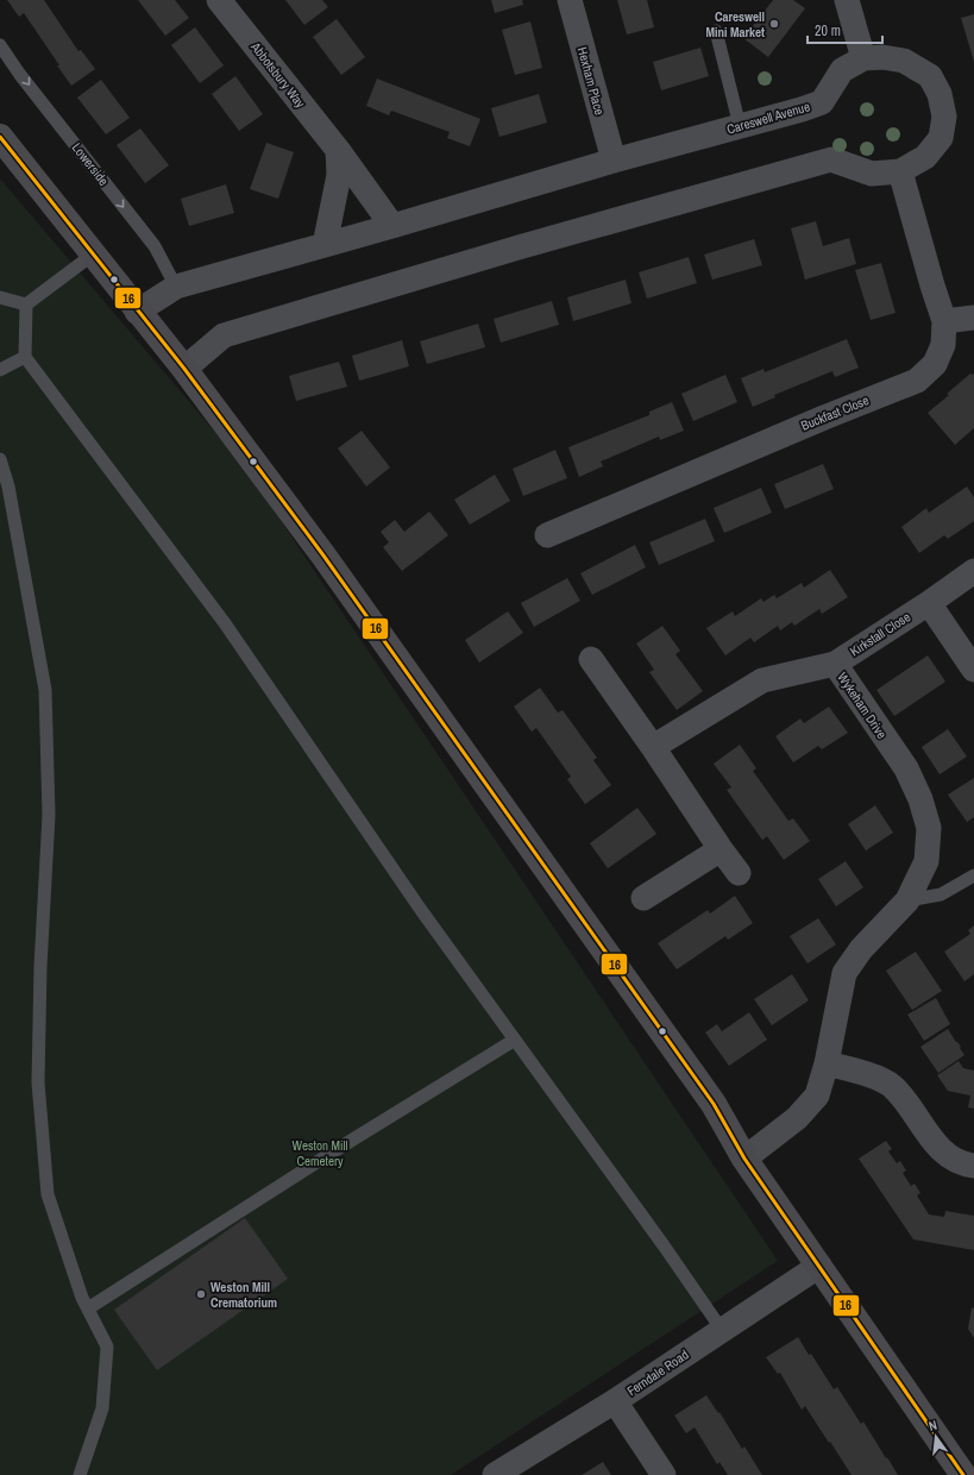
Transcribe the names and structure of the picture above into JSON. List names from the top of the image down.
{
  "streets": {
    "street": [
      "Abbotsbury Way",
      "Hexham Place",
      "Careswell Avenue",
      "Buckfast Close",
      "Kirkstall Close",
      "Wykeham Drive",
      "Ferndale Road"
    ],
    "lane": ["Lowerside"]
  },
  "crossings": [
    ["Abbotsbury Way", "Careswell Avenue"],
    ["Hexham Place", "Careswell Avenue"],
    ["Careswell Avenue", "Lowerside"],
    ["Careswell Avenue", "Buckfast Close"],
    ["Kirkstall Close", "Wykeham Drive"]
  ],
  "one_way": ["Lowerside"],
  "parks": ["Weston Mill Cemetery"],
  "places": ["Careswell Mini Market", "Weston Mill Crematorium"],
  "lines": ["transit line 16"],
  "scale_bar": "20 m",
  "north": "top"
}
